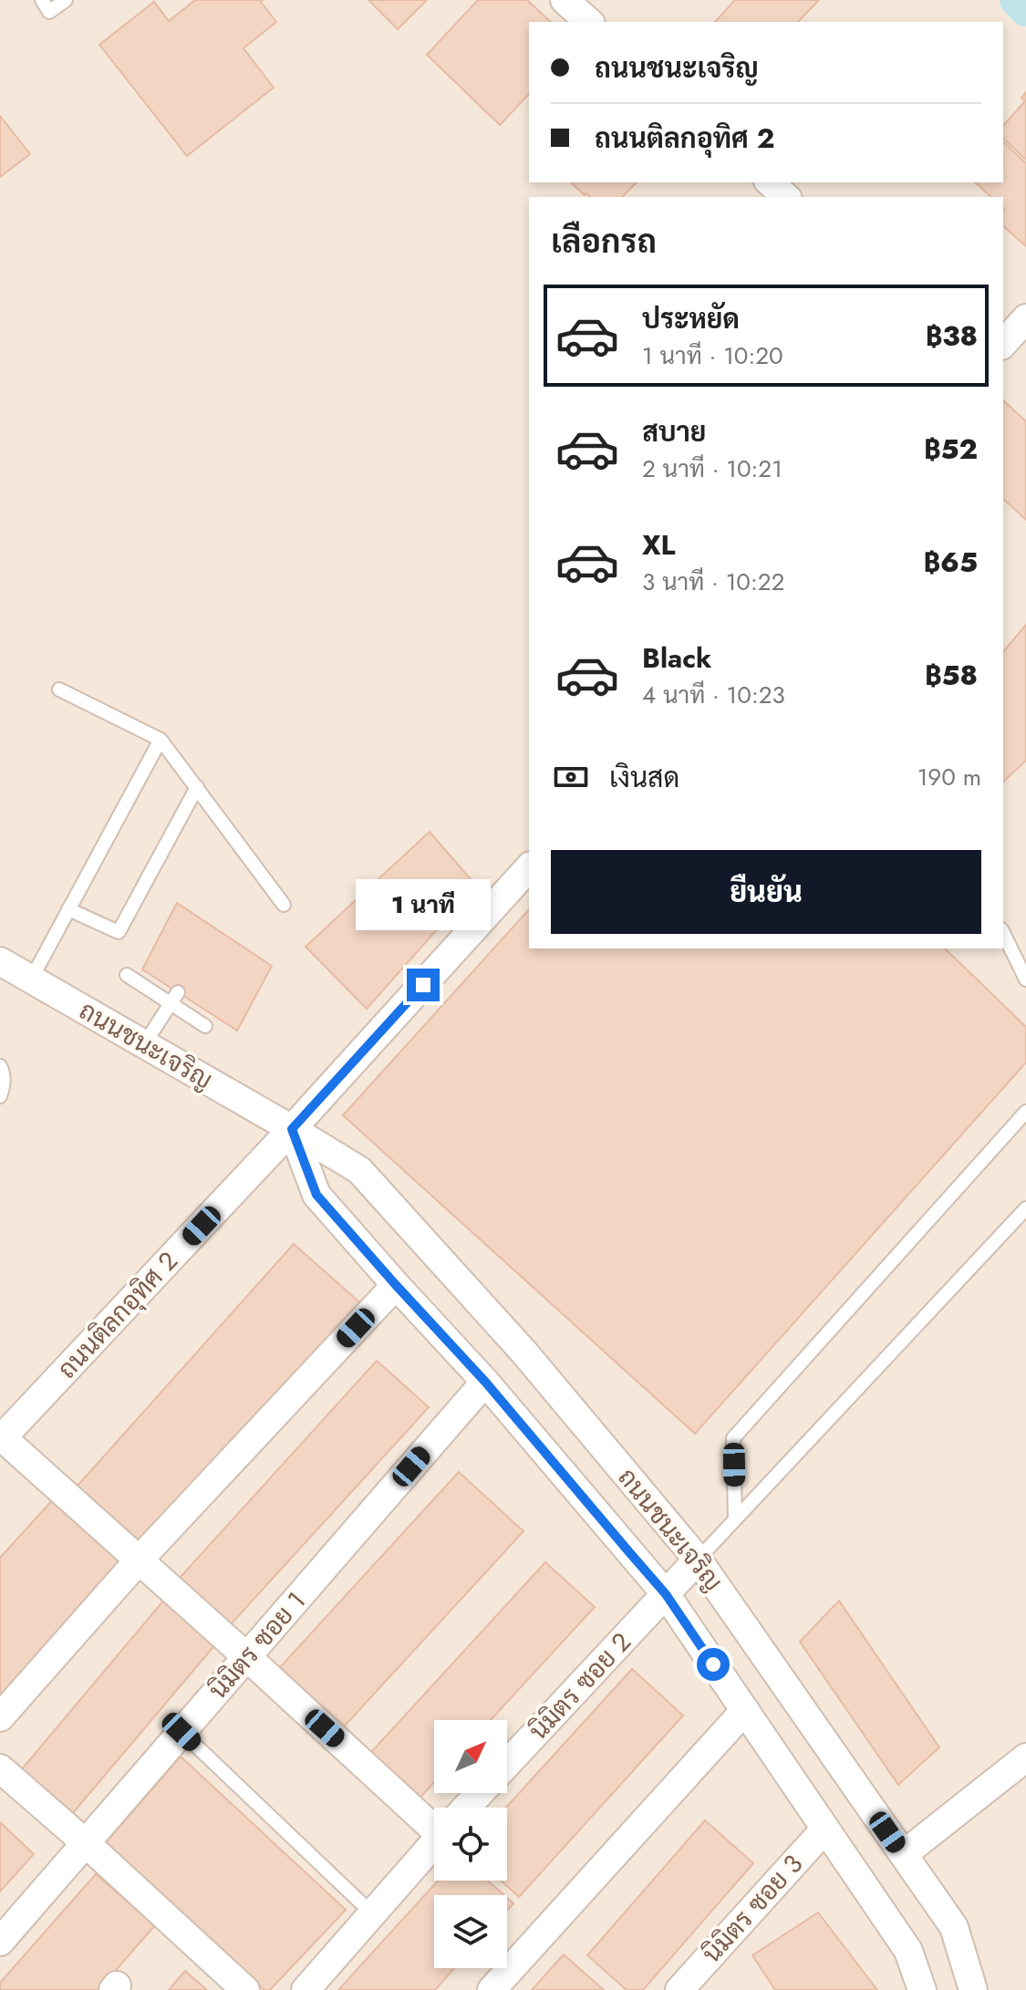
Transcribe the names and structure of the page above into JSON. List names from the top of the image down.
{
  "streets": {
    "street": [
      "ถนนชนะเจริญ",
      "ถนนติลกอุทิศ 2",
      "นิมิตร ซอย 1",
      "นิมิตร ซอย 2",
      "นิมิตร ซอย 3"
    ]
  },
  "crossings": [
    ["ถนนชนะเจริญ", "ถนนติลกอุทิศ 2"],
    ["ถนนชนะเจริญ", "นิมิตร ซอย 1"],
    ["ถนนชนะเจริญ", "นิมิตร ซอย 2"],
    ["ถนนชนะเจริญ", "นิมิตร ซอย 3"]
  ],
  "north": "top right",
  "page": {
    "banner": ["ถนนชนะเจริญ", "ถนนติลกอุทิศ 2"],
    "heading": "เลือกรถ",
    "list": [
      {
        "name": "ประหยัด",
        "note": "1 นาที · 10:20",
        "value": "฿38"
      },
      {
        "name": "สบาย",
        "note": "2 นาที · 10:21",
        "value": "฿52"
      },
      {
        "name": "XL",
        "note": "3 นาที · 10:22",
        "value": "฿65"
      },
      {
        "name": "Black",
        "note": "4 นาที · 10:23",
        "value": "฿58"
      }
    ],
    "pay": ["เงินสด", "190 m"],
    "buttons": "ยืนยัน",
    "bubble": "1 นาที"
  }
}
